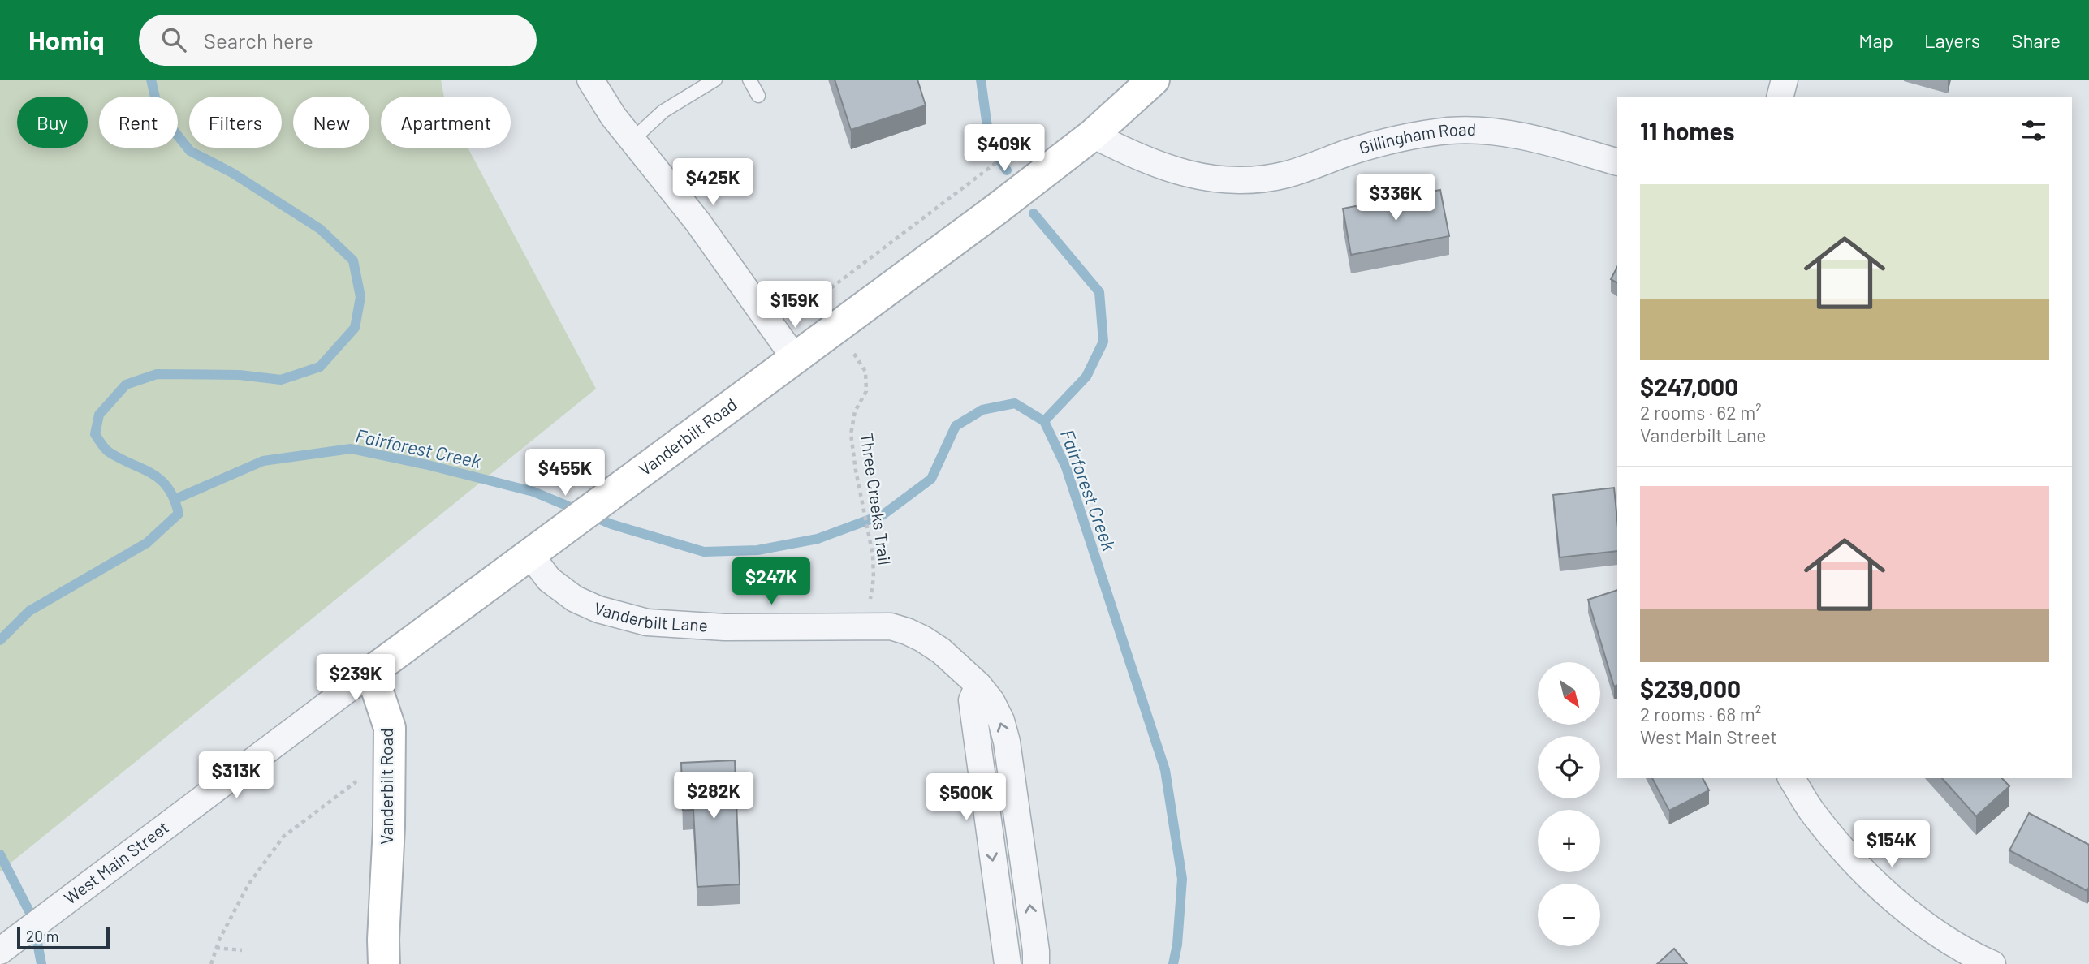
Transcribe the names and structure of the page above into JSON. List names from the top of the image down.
{
  "streets": {
    "street": [
      "Gillingham Road",
      "Vanderbilt Road",
      "Vanderbilt Lane",
      "West Main Street"
    ],
    "path": ["Three Creeks Trail"]
  },
  "crossings": [
    ["Gillingham Road", "Vanderbilt Road"],
    ["Vanderbilt Road", "Vanderbilt Lane"],
    ["Vanderbilt Road", "West Main Street"],
    ["Three Creeks Trail", "Vanderbilt Lane"]
  ],
  "water": ["Fairforest Creek"],
  "scale_bar": "20 m",
  "north": "bottom right",
  "page": {
    "header": "Homiq",
    "search": "Search here",
    "nav": ["Map", "Layers", "Share"],
    "chip": [
      "Buy",
      "Rent",
      "Filters",
      "New",
      "Apartment"
    ],
    "heading": "11 homes",
    "price": [
      "$409K",
      "$425K",
      "$336K",
      "$159K",
      "$455K",
      "$247K",
      "$239K",
      "$313K",
      "$282K",
      "$500K",
      "$154K"
    ],
    "list": [
      {
        "name": "$247,000",
        "note": "2 rooms · 62 m² · Vanderbilt Lane"
      },
      {
        "name": "$239,000",
        "note": "2 rooms · 68 m² · West Main Street"
      }
    ],
    "map_buttons": ["+", "−"],
    "scale": "20 m"
  }
}
